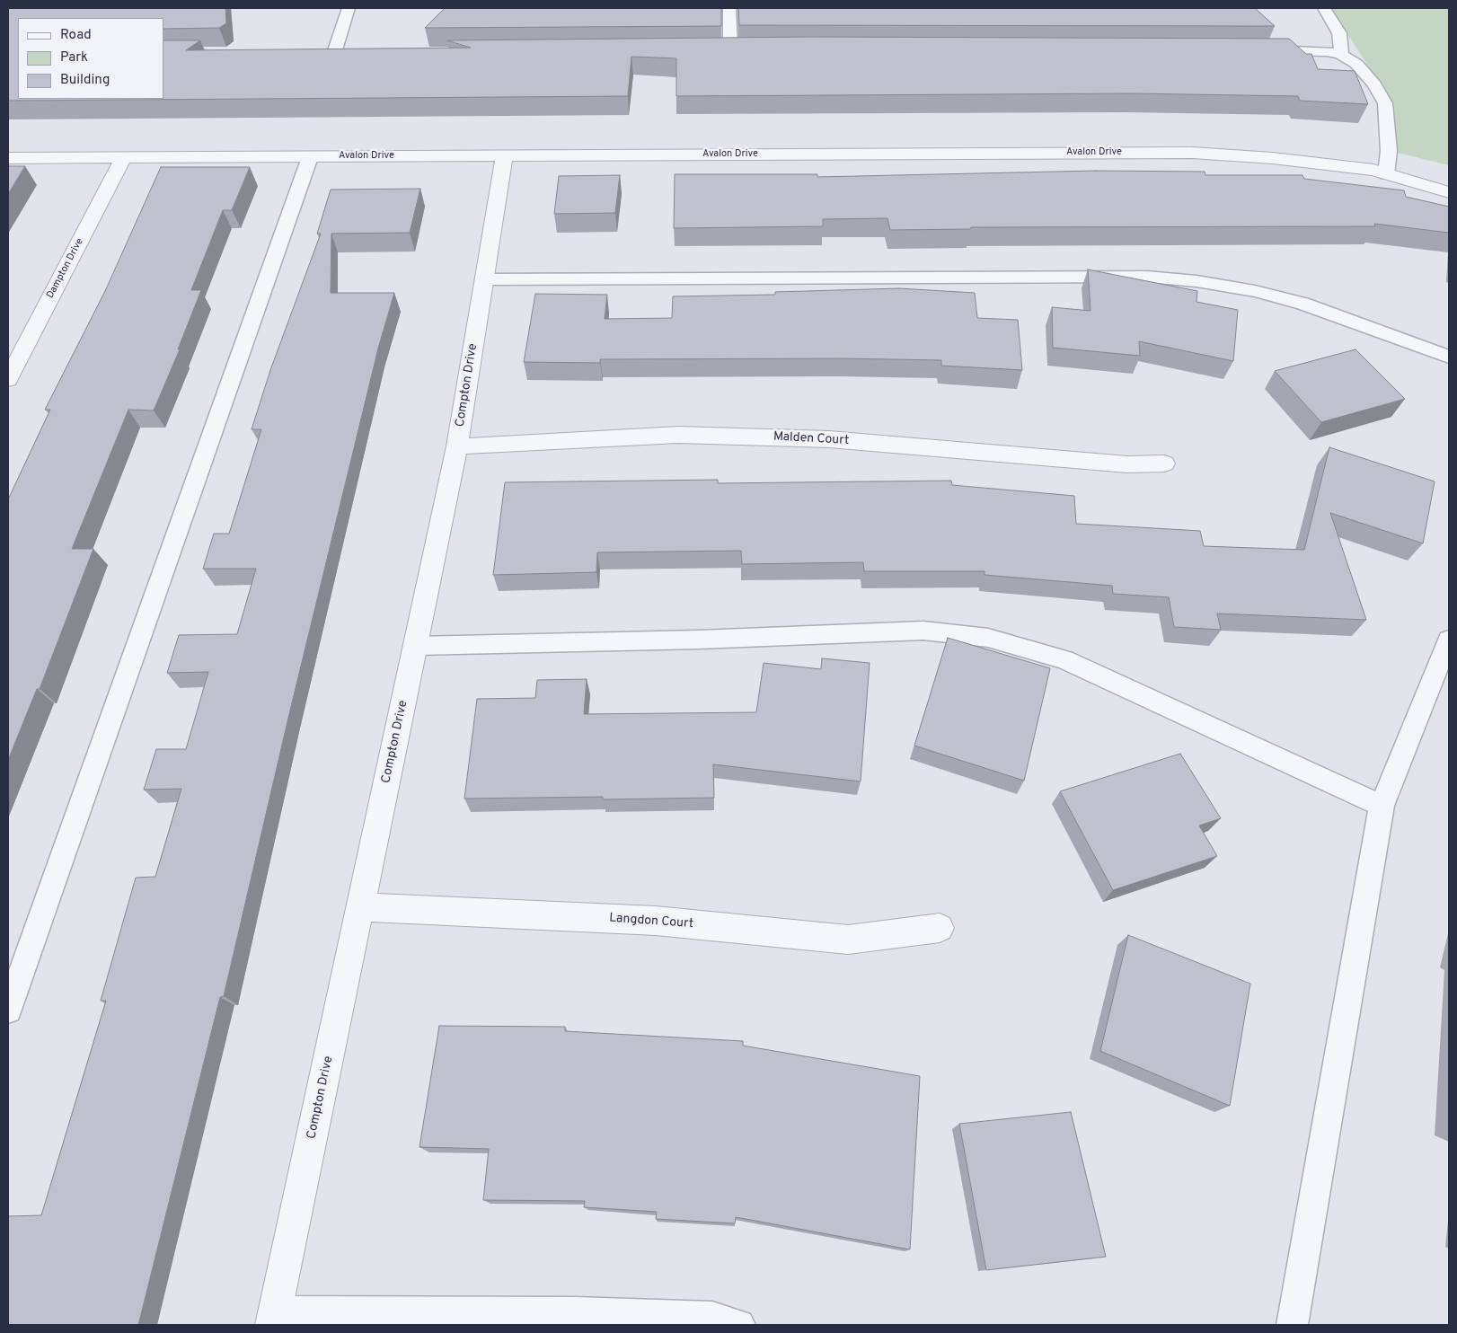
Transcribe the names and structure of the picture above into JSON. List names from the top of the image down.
{
  "streets": {
    "street": [
      "Avalon Drive",
      "Dampton Drive",
      "Compton Drive",
      "Malden Court",
      "Langdon Court"
    ]
  },
  "crossings": [
    ["Avalon Drive", "Dampton Drive"],
    ["Avalon Drive", "Compton Drive"],
    ["Compton Drive", "Malden Court"],
    ["Compton Drive", "Langdon Court"]
  ],
  "legend": ["Road", "Park", "Building"]
}
